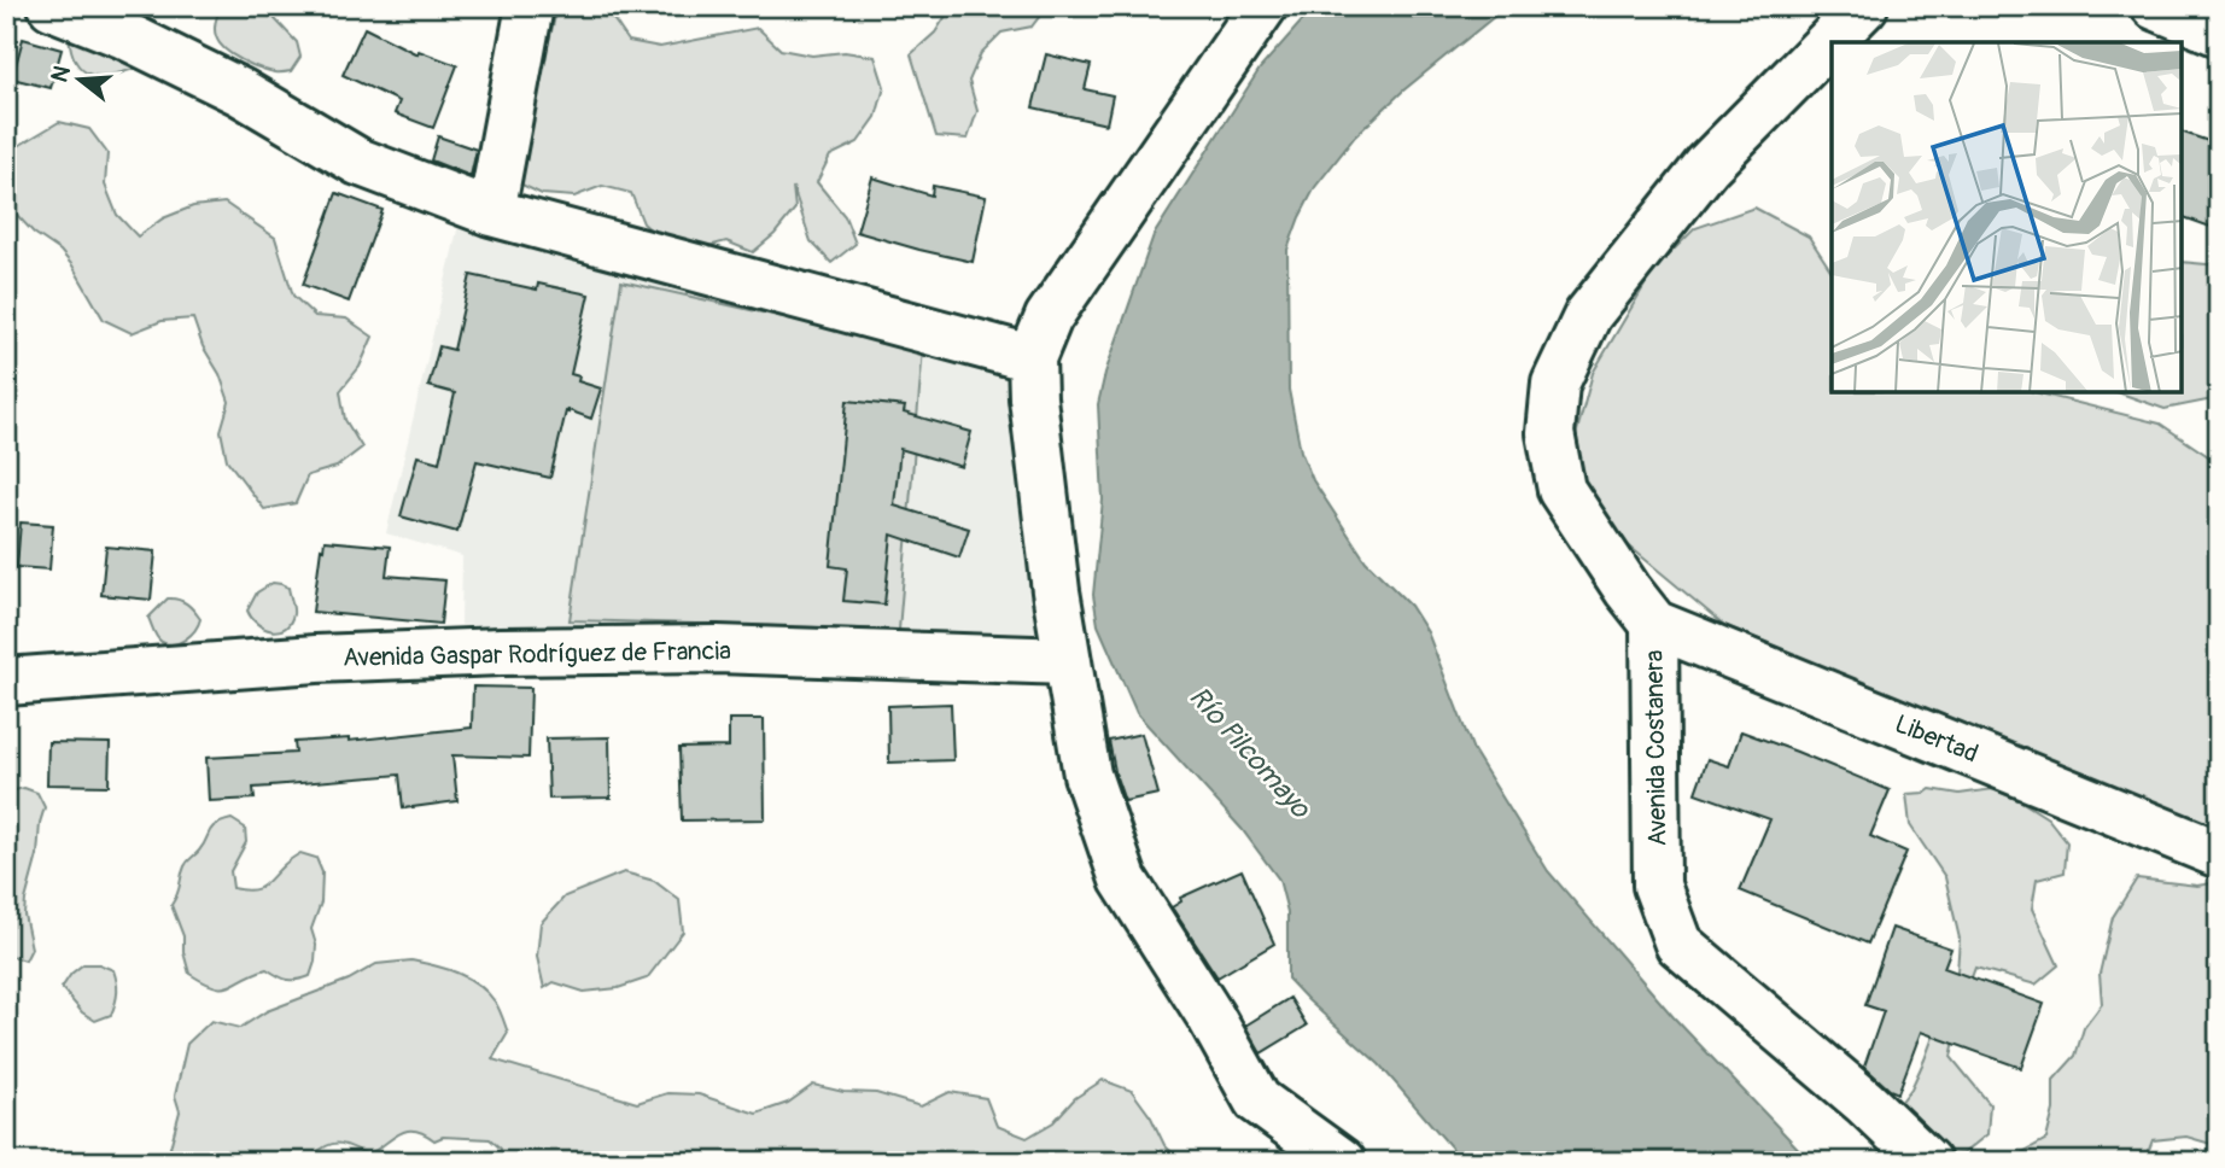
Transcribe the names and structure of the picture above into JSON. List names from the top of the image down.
{
  "streets": {
    "street": ["Avenida Gaspar Rodríguez de Francia", "Libertad", "Avenida Costanera"]
  },
  "crossings": [
    ["Libertad", "Avenida Costanera"]
  ],
  "water": ["Río Pilcomayo"],
  "north": "left"
}
